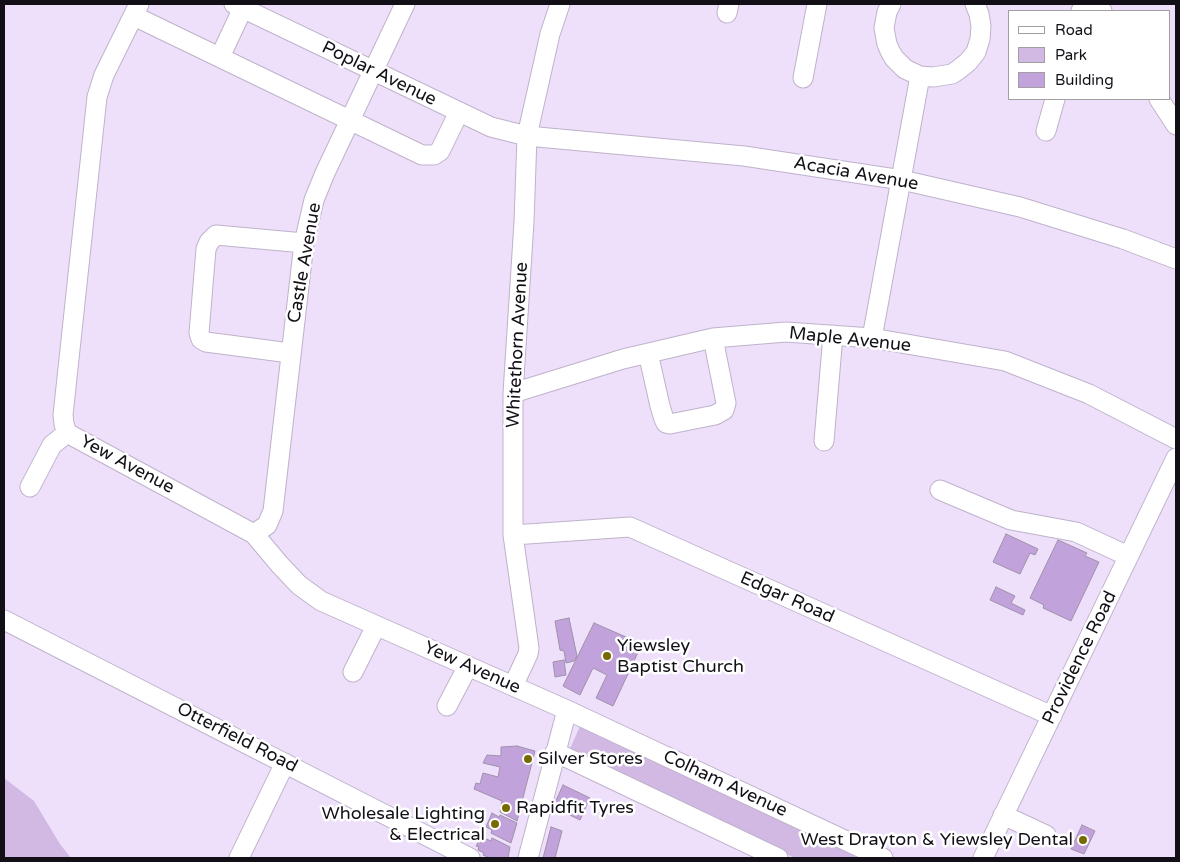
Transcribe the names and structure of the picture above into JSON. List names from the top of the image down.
{
  "streets": {
    "street": [
      "Poplar Avenue",
      "Acacia Avenue",
      "Castle Avenue",
      "Maple Avenue",
      "Whitethorn Avenue",
      "Yew Avenue",
      "Edgar Road",
      "Providence Road",
      "Otterfield Road",
      "Colham Avenue"
    ]
  },
  "crossings": [
    ["Poplar Avenue", "Acacia Avenue"],
    ["Poplar Avenue", "Castle Avenue"],
    ["Poplar Avenue", "Whitethorn Avenue"],
    ["Acacia Avenue", "Whitethorn Avenue"],
    ["Castle Avenue", "Yew Avenue"],
    ["Maple Avenue", "Whitethorn Avenue"],
    ["Whitethorn Avenue", "Yew Avenue"],
    ["Whitethorn Avenue", "Edgar Road"],
    ["Yew Avenue", "Colham Avenue"],
    ["Edgar Road", "Providence Road"]
  ],
  "places": [
    "Yiewsley Baptist Church",
    "Silver Stores",
    "Rapidfit Tyres",
    "Wholesale Lighting & Electrical",
    "West Drayton & Yiewsley Dental"
  ],
  "legend": ["Road", "Park", "Building"]
}
